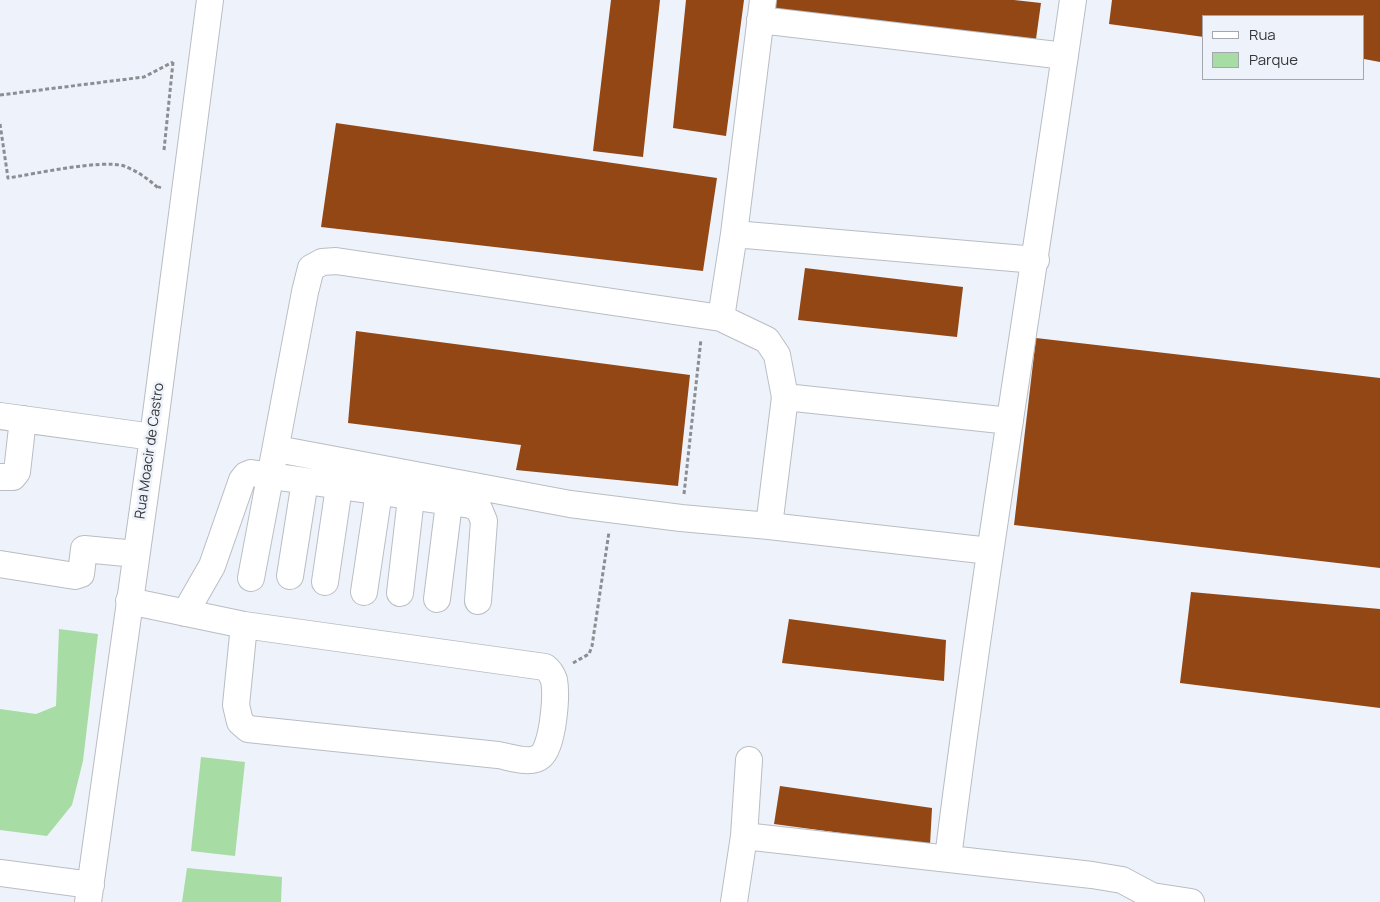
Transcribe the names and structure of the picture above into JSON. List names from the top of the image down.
{
  "streets": {
    "street": ["Rua Moacir de Castro"]
  },
  "legend": ["Rua", "Parque"]
}
